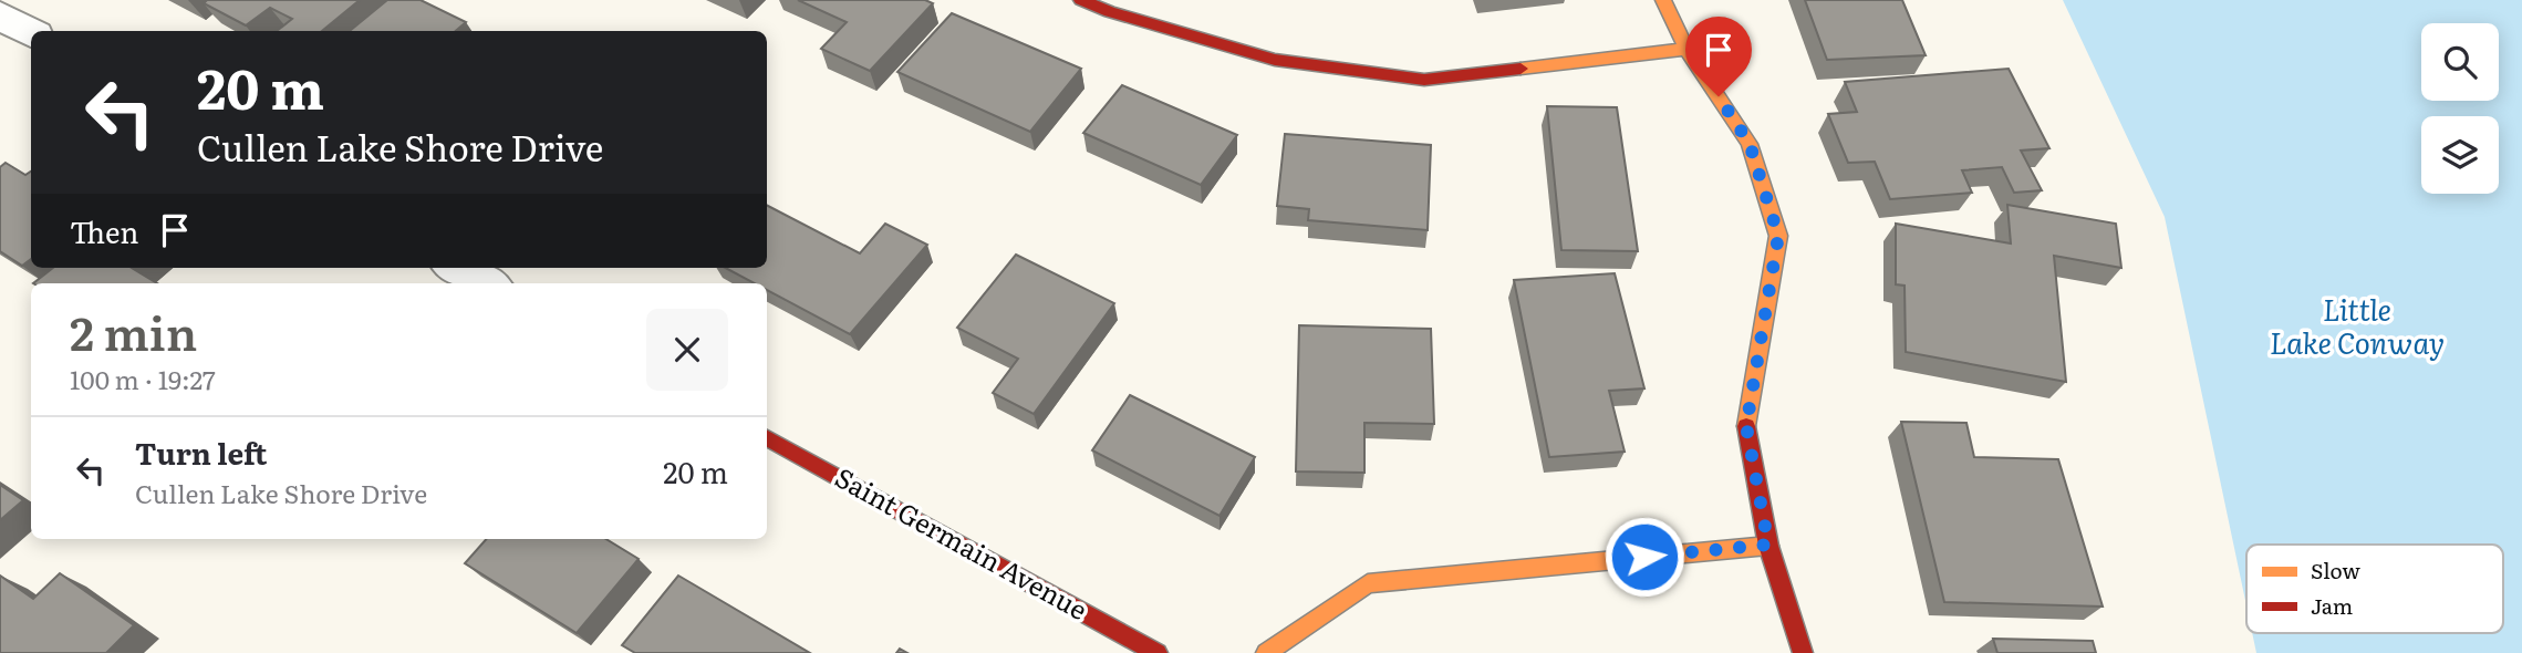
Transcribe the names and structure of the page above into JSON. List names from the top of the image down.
{
  "streets": {
    "street": ["Saint Germain Avenue"]
  },
  "water": ["Little Lake Conway"],
  "legend": ["Slow", "Jam"],
  "page": {
    "turn": ["20 m", "Cullen Lake Shore Drive"],
    "then": "Then",
    "heading": ["2 min", "100 m · 19:27"],
    "list": [
      {
        "name": "Turn left",
        "note": "Cullen Lake Shore Drive",
        "value": "20 m"
      }
    ]
  }
}
